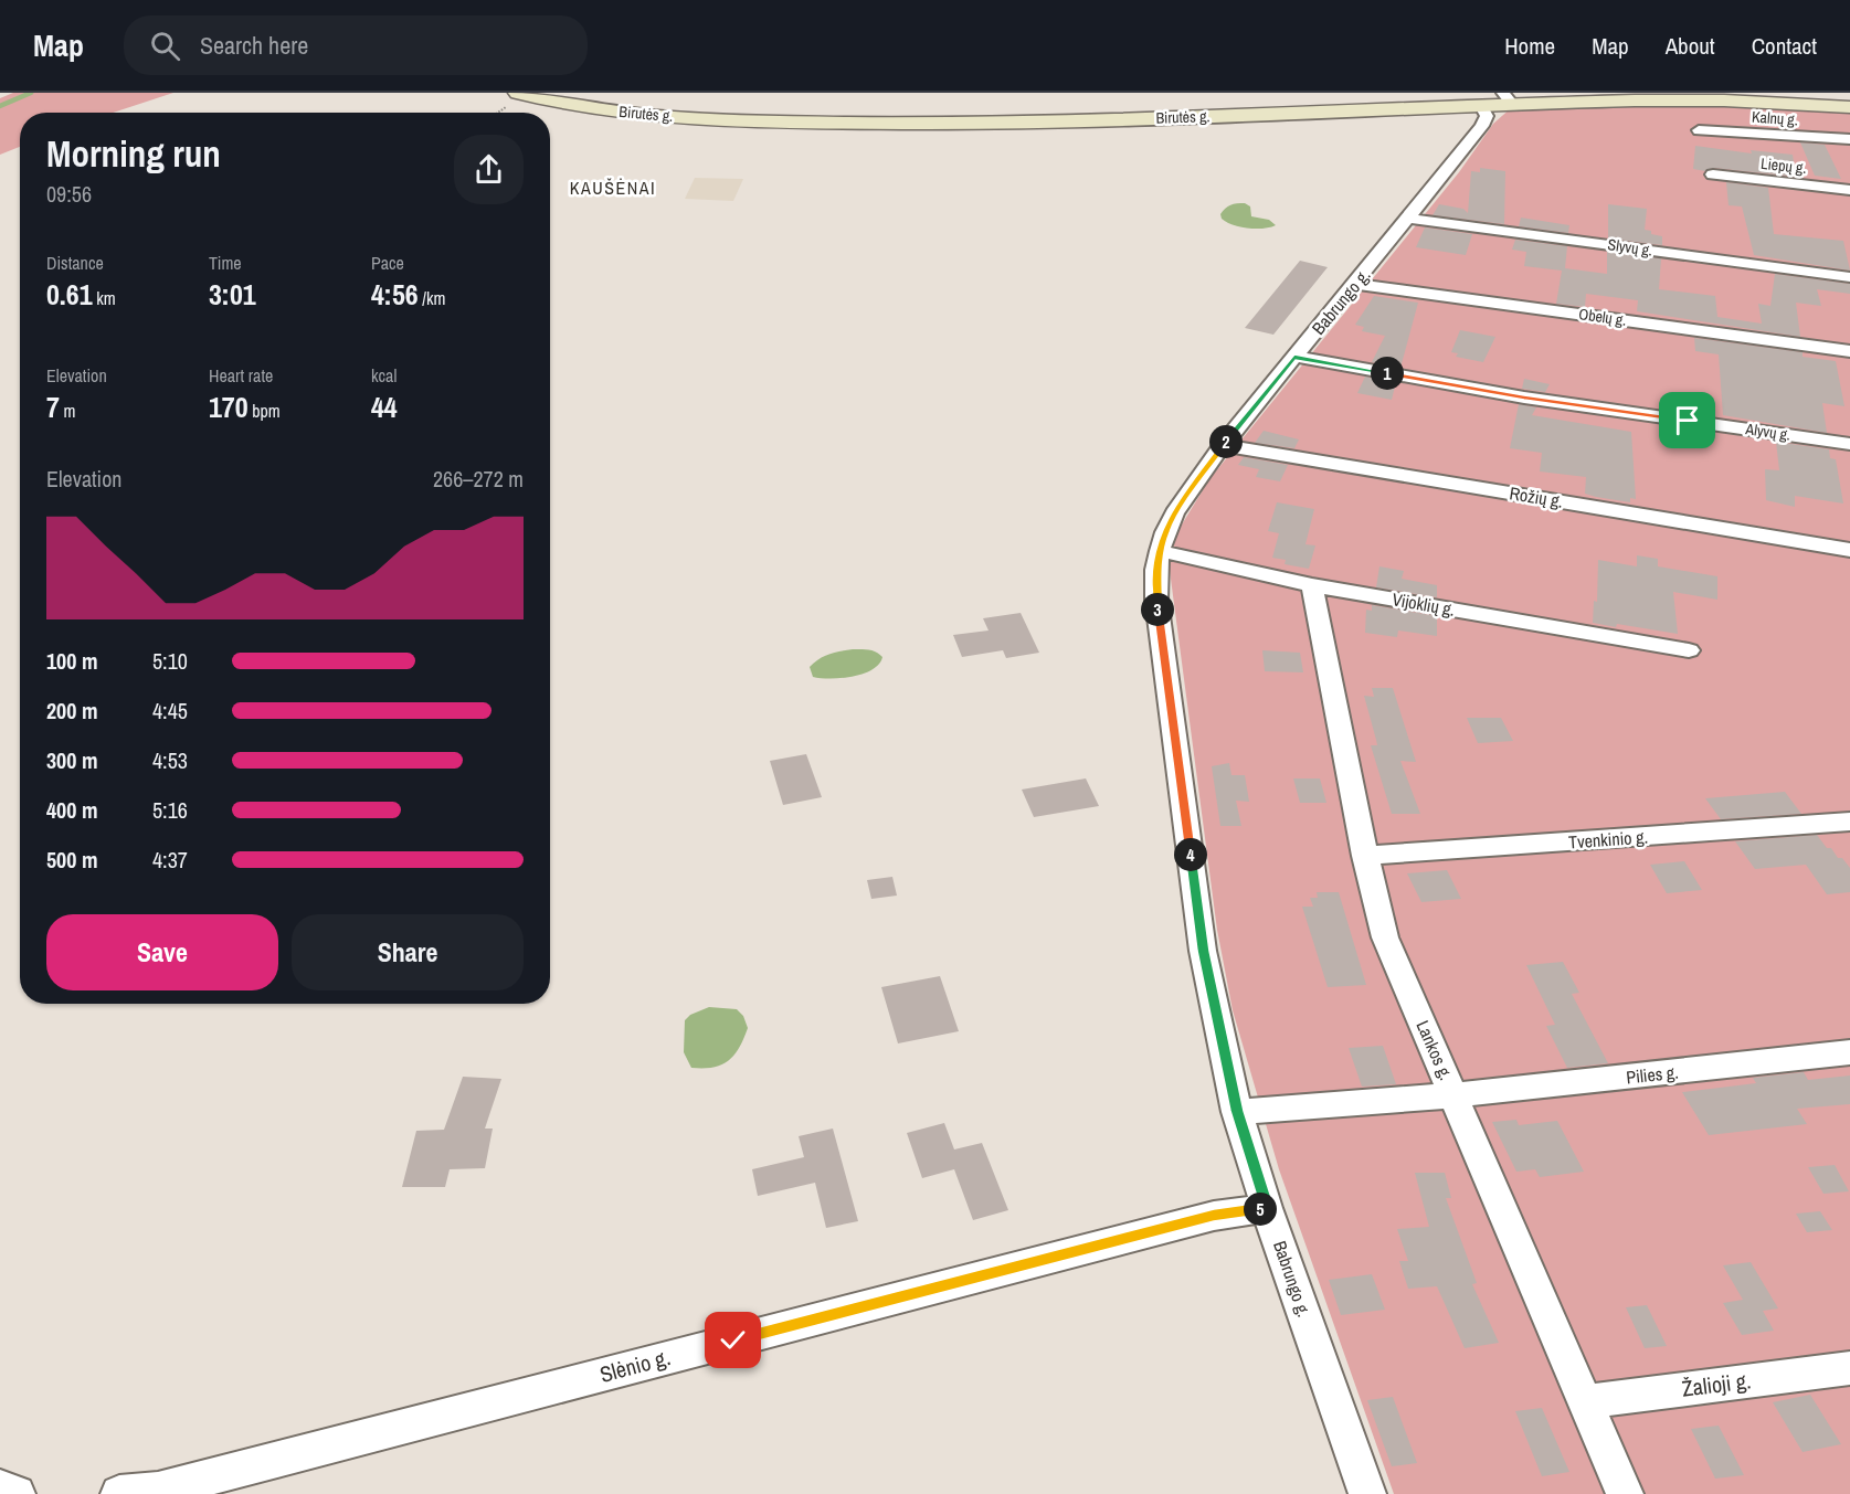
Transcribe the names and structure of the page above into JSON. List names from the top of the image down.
{
  "streets": {
    "main road": ["Birutės g."],
    "street": [
      "Kalnų g.",
      "Liepų g.",
      "Slyvų g.",
      "Babrungo g.",
      "Obelų g.",
      "Alyvų g.",
      "Rožių g.",
      "Vijoklių g.",
      "Tvenkinio g.",
      "Lankos g.",
      "Pilies g.",
      "Slėnio g.",
      "Žalioji g."
    ]
  },
  "crossings": [
    ["Birutės g.", "Babrungo g."],
    ["Slyvų g.", "Babrungo g."],
    ["Babrungo g.", "Obelų g."],
    ["Babrungo g.", "Alyvų g."],
    ["Babrungo g.", "Rožių g."],
    ["Babrungo g.", "Vijoklių g."],
    ["Babrungo g.", "Pilies g."],
    ["Babrungo g.", "Slėnio g."],
    ["Vijoklių g.", "Lankos g."],
    ["Tvenkinio g.", "Lankos g."],
    ["Lankos g.", "Pilies g."],
    ["Lankos g.", "Žalioji g."]
  ],
  "districts": ["KAUŠĖNAI"],
  "page": {
    "header": "Map",
    "search": "Search here",
    "nav": [
      "Home",
      "Map",
      "About",
      "Contact"
    ],
    "heading": ["Morning run", "09:56"],
    "stats": [
      ["Distance", "0.61 km"],
      ["Time", "3:01"],
      ["Pace", "4:56 /km"],
      ["Elevation", "7 m"],
      ["Heart rate", "170 bpm"],
      ["kcal", "44"]
    ],
    "pins": [
      "1",
      "2",
      "3",
      "4",
      "5"
    ],
    "chart": ["Elevation", "266–272 m"],
    "list": [
      {
        "name": "100 m",
        "note": "5:10"
      },
      {
        "name": "200 m",
        "note": "4:45"
      },
      {
        "name": "300 m",
        "note": "4:53"
      },
      {
        "name": "400 m",
        "note": "5:16"
      },
      {
        "name": "500 m",
        "note": "4:37"
      }
    ],
    "buttons": ["Save", "Share"]
  }
}
